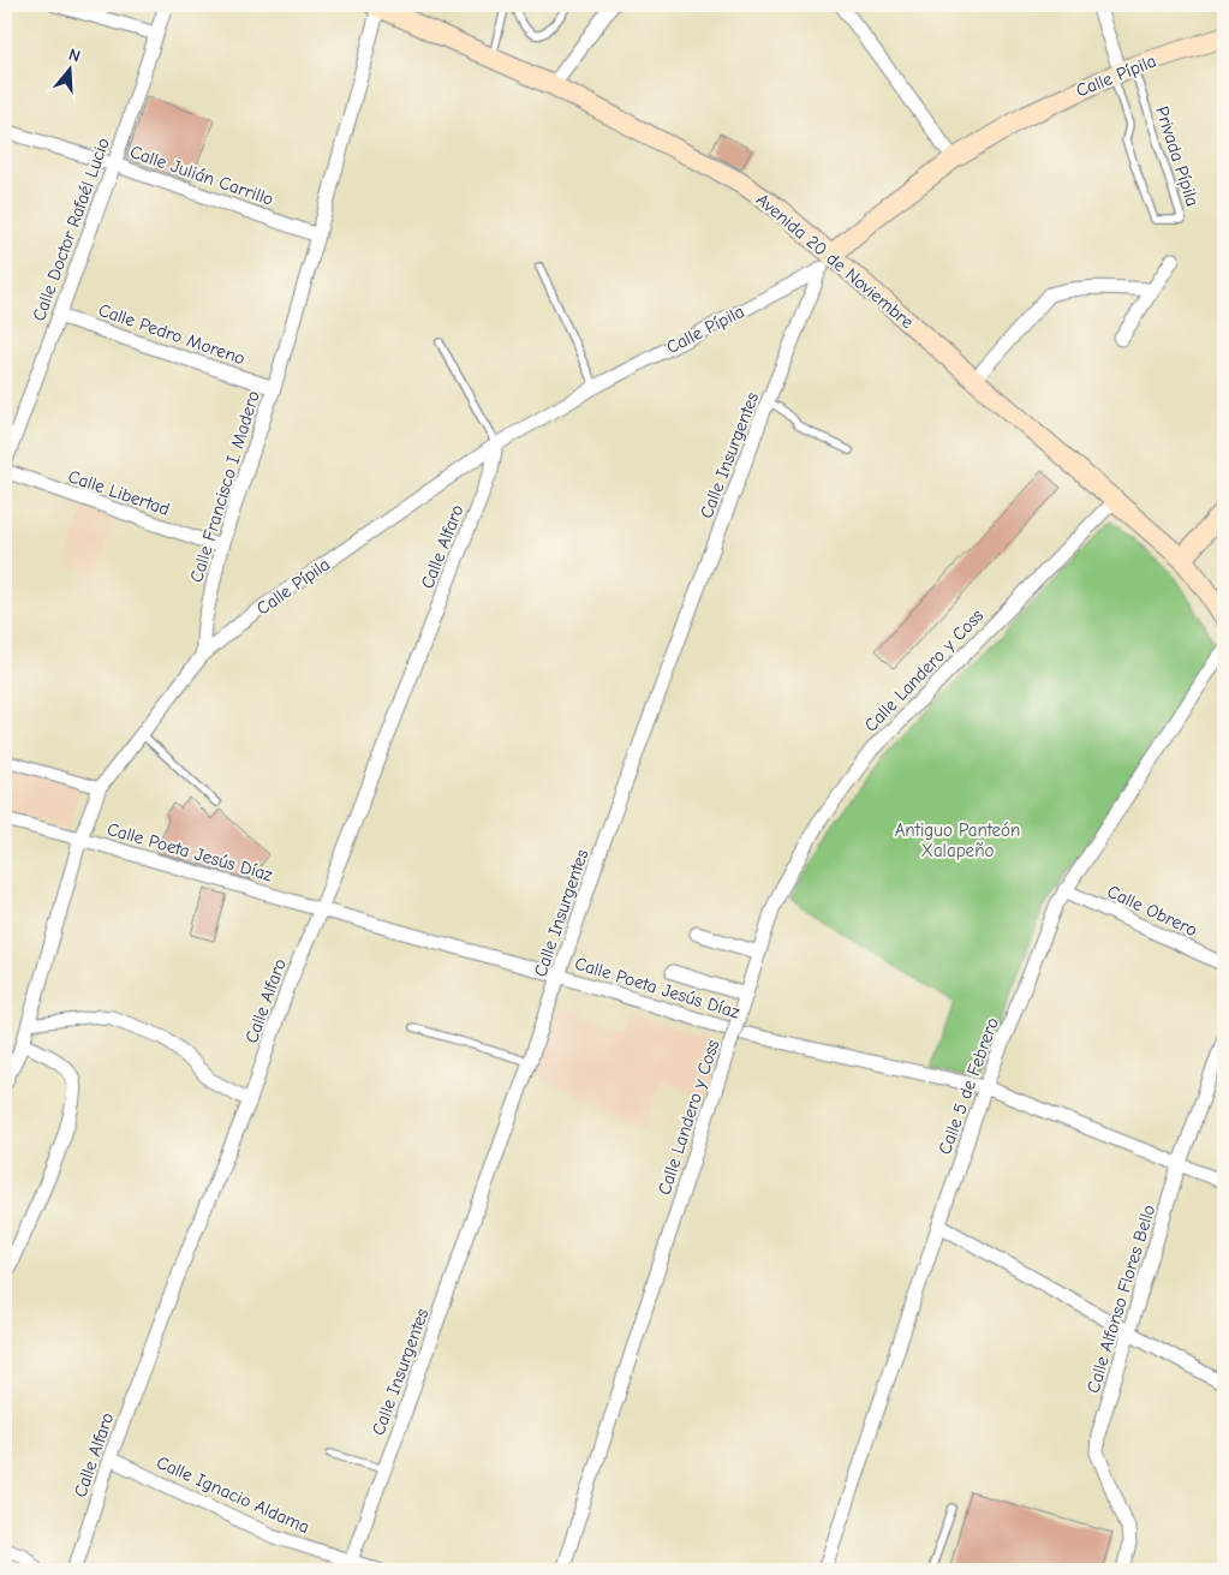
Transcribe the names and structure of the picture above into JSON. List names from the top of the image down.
{
  "streets": {
    "main road": ["Calle Pípila", "Avenida 20 de Noviembre"],
    "street": [
      "Calle Julián Carrillo",
      "Calle Doctor Rafaél Lucio",
      "Calle Pedro Moreno",
      "Calle Insurgentes",
      "Calle Francisco I. Madero",
      "Calle Libertad",
      "Calle Alfaro",
      "Calle Landero y Coss",
      "Calle Poeta Jesús Díaz",
      "Calle Obrero",
      "Calle 5 de Febrero",
      "Calle Alfonso Flores Bello",
      "Calle Ignacio Aldama"
    ],
    "lane": ["Privada Pípila"]
  },
  "crossings": [
    ["Calle Pípila", "Privada Pípila"],
    ["Calle Pípila", "Avenida 20 de Noviembre"],
    ["Calle Pípila", "Calle Insurgentes"],
    ["Calle Pípila", "Calle Francisco I. Madero"],
    ["Calle Pípila", "Calle Alfaro"],
    ["Calle Julián Carrillo", "Calle Doctor Rafaél Lucio"],
    ["Calle Julián Carrillo", "Calle Francisco I. Madero"],
    ["Calle Doctor Rafaél Lucio", "Calle Pedro Moreno"],
    ["Avenida 20 de Noviembre", "Calle Insurgentes"],
    ["Avenida 20 de Noviembre", "Calle Francisco I. Madero"],
    ["Avenida 20 de Noviembre", "Calle Landero y Coss"],
    ["Calle Pedro Moreno", "Calle Francisco I. Madero"],
    ["Calle Insurgentes", "Calle Poeta Jesús Díaz"],
    ["Calle Insurgentes", "Calle Ignacio Aldama"],
    ["Calle Francisco I. Madero", "Calle Libertad"],
    ["Calle Alfaro", "Calle Poeta Jesús Díaz"],
    ["Calle Alfaro", "Calle Ignacio Aldama"],
    ["Calle Poeta Jesús Díaz", "Calle 5 de Febrero"],
    ["Calle Poeta Jesús Díaz", "Calle Alfonso Flores Bello"],
    ["Calle Obrero", "Calle 5 de Febrero"]
  ],
  "parks": ["Antiguo Panteón Xalapeño"],
  "north": "top"
}
